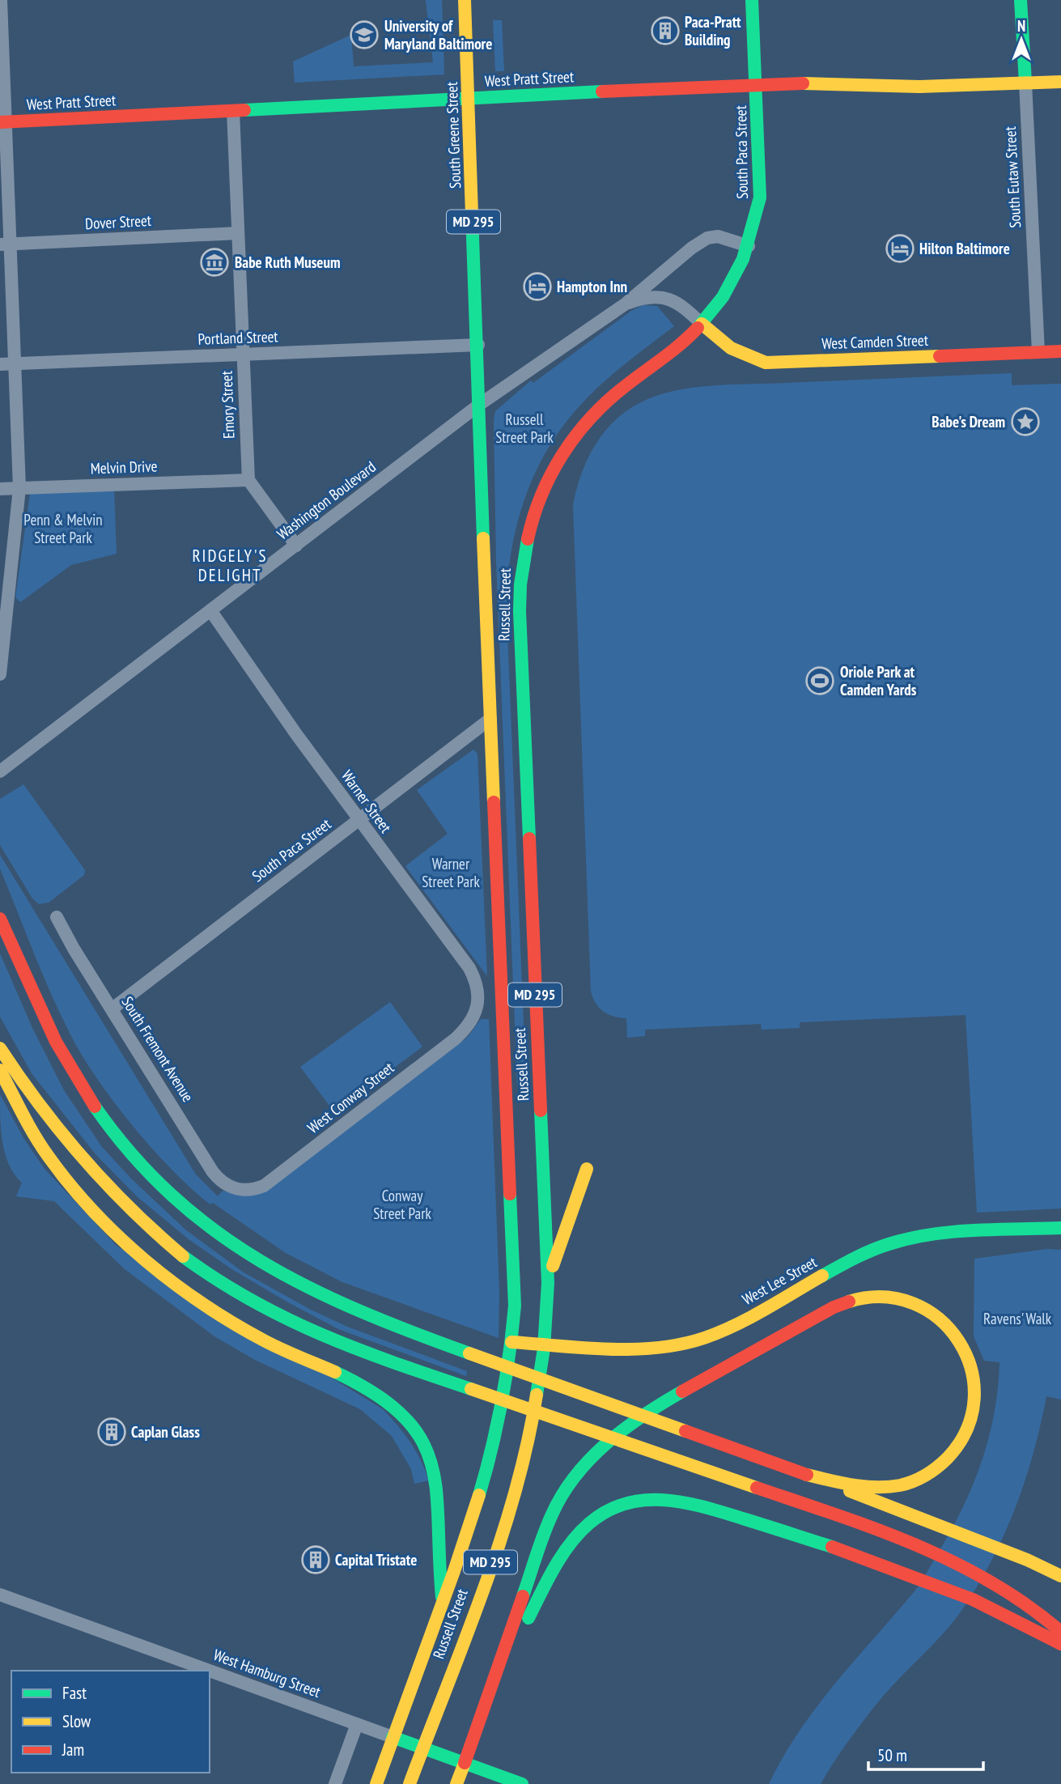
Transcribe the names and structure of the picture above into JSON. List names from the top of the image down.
{
  "streets": {
    "main road": [
      "West Pratt Street",
      "South Greene Street",
      "South Paca Street",
      "South Eutaw Street",
      "MD 295",
      "West Camden Street",
      "Russell Street",
      "West Lee Street",
      "West Hamburg Street"
    ],
    "street": [
      "Dover Street",
      "Portland Street",
      "Emory Street",
      "Melvin Drive",
      "Washington Boulevard",
      "Warner Street",
      "South Fremont Avenue",
      "West Conway Street"
    ]
  },
  "crossings": [
    ["West Pratt Street", "South Greene Street"],
    ["West Pratt Street", "South Paca Street"],
    ["West Pratt Street", "South Eutaw Street"],
    ["West Pratt Street", "Emory Street"],
    ["South Greene Street", "Portland Street"],
    ["South Greene Street", "Washington Boulevard"],
    ["South Greene Street", "Russell Street"],
    ["South Paca Street", "West Camden Street"],
    ["South Paca Street", "Washington Boulevard"],
    ["South Paca Street", "Russell Street"],
    ["South Paca Street", "Warner Street"],
    ["South Paca Street", "South Fremont Avenue"],
    ["South Eutaw Street", "West Camden Street"],
    ["Dover Street", "Emory Street"],
    ["Portland Street", "Emory Street"],
    ["West Camden Street", "Washington Boulevard"],
    ["West Camden Street", "Russell Street"],
    ["Emory Street", "Melvin Drive"],
    ["Washington Boulevard", "Russell Street"],
    ["Washington Boulevard", "Warner Street"],
    ["Russell Street", "West Lee Street"],
    ["Russell Street", "West Hamburg Street"],
    ["Warner Street", "West Conway Street"],
    ["South Fremont Avenue", "West Conway Street"]
  ],
  "districts": ["RIDGELY'S DELIGHT"],
  "parks": [
    "Russell Street Park",
    "Penn & Melvin Street Park",
    "Warner Street Park",
    "Conway Street Park",
    "Ravens' Walk"
  ],
  "places": {
    "building": ["Paca-Pratt Building", "Caplan Glass", "Capital Tristate"],
    "school or university": ["University of Maryland Baltimore"],
    "hotel": ["Hilton Baltimore", "Hampton Inn"],
    "museum": ["Babe Ruth Museum"],
    "place": ["Babe's Dream"],
    "sports": ["Oriole Park at Camden Yards"]
  },
  "legend": ["Fast", "Slow", "Jam"],
  "scale_bar": "50 m",
  "north": "top"
}
